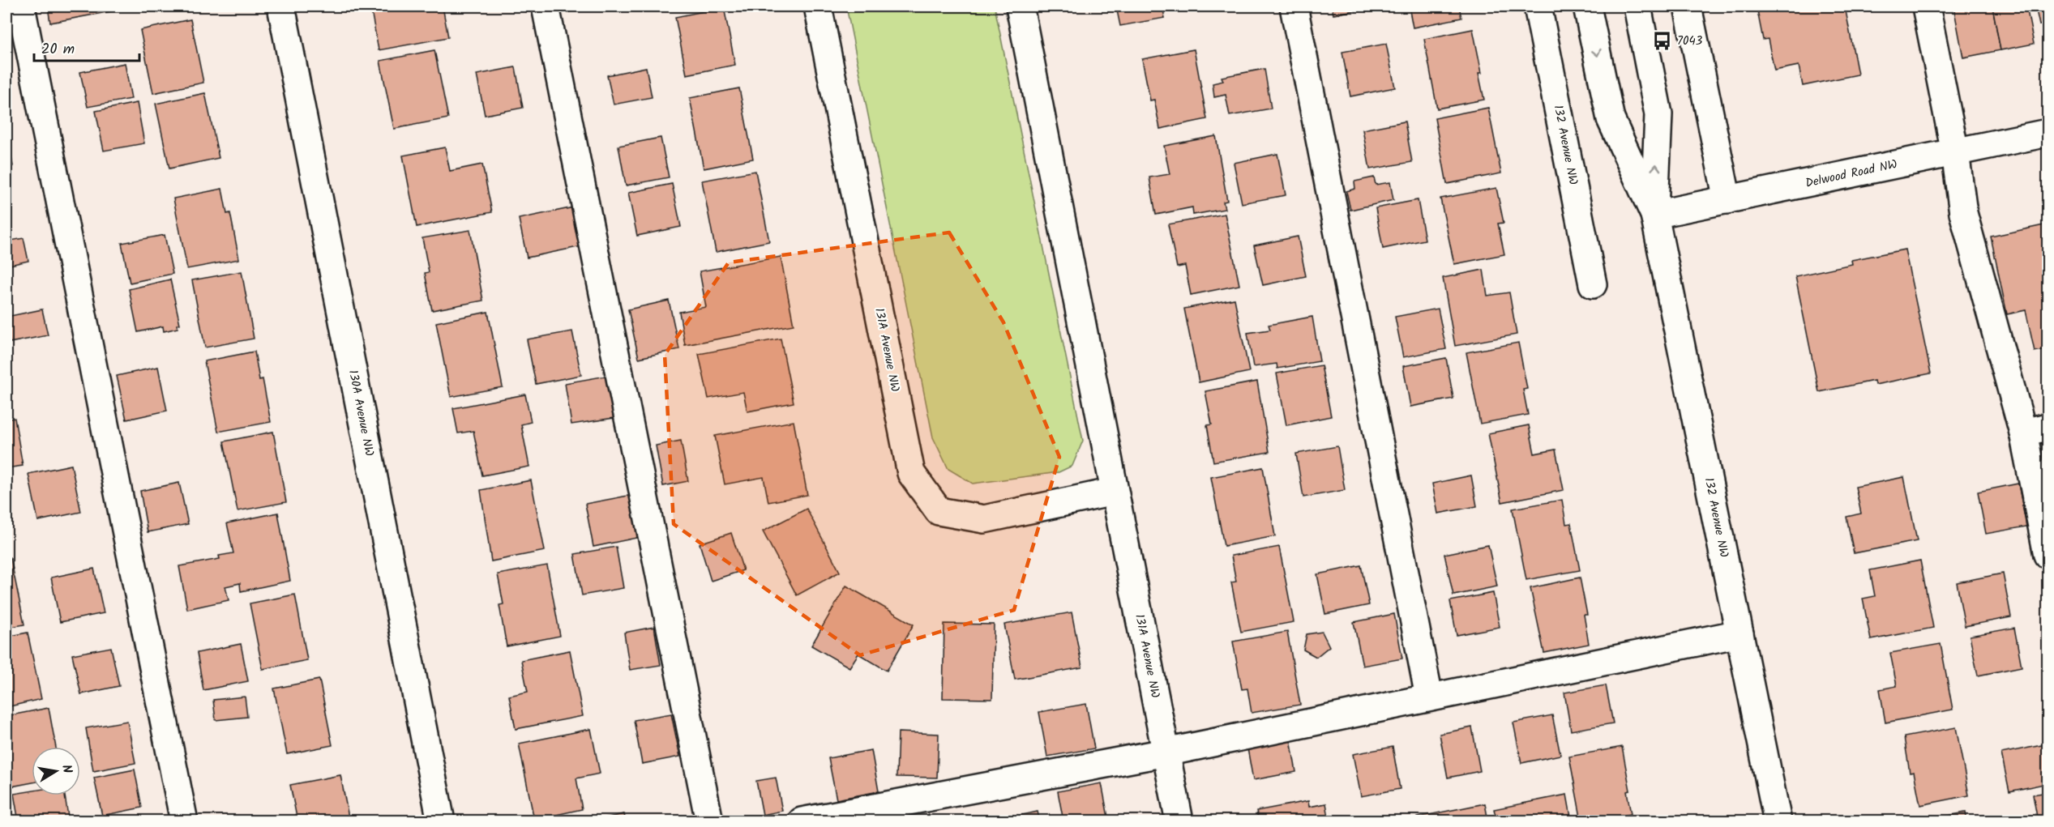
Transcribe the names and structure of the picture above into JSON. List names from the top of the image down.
{
  "streets": {
    "street": [
      "132 Avenue NW",
      "Delwood Road NW",
      "131A Avenue NW",
      "130A Avenue NW"
    ]
  },
  "crossings": [
    ["132 Avenue NW", "Delwood Road NW"]
  ],
  "places": {
    "bus stop": ["7043"]
  },
  "scale_bar": "20 m",
  "north": "right"
}
